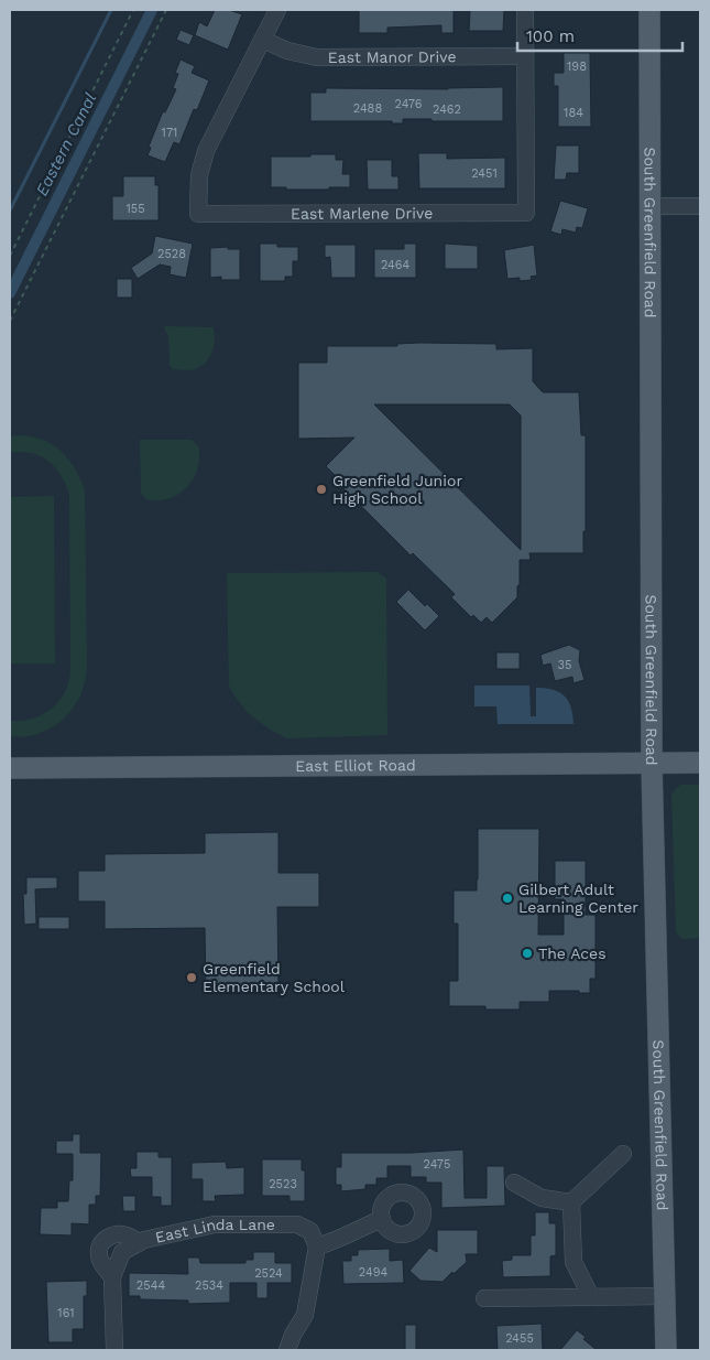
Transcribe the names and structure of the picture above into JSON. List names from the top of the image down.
{
  "streets": {
    "main road": ["South Greenfield Road", "East Elliot Road"],
    "street": ["East Manor Drive", "East Marlene Drive", "East Linda Lane"]
  },
  "crossings": [
    ["East Manor Drive", "East Marlene Drive"],
    ["South Greenfield Road", "East Elliot Road"]
  ],
  "water": ["Eastern Canal"],
  "places": [
    "Greenfield Junior High School",
    "Gilbert Adult Learning Center",
    "The Aces",
    "Greenfield Elementary School"
  ],
  "house_numbers": [
    "198",
    "2476",
    "2488",
    "2462",
    "184",
    "171",
    "2451",
    "155",
    "2528",
    "2464",
    "35",
    "2475",
    "2523",
    "2494",
    "2524",
    "2544",
    "2534",
    "161",
    "2455"
  ],
  "scale_bar": "100 m"
}
